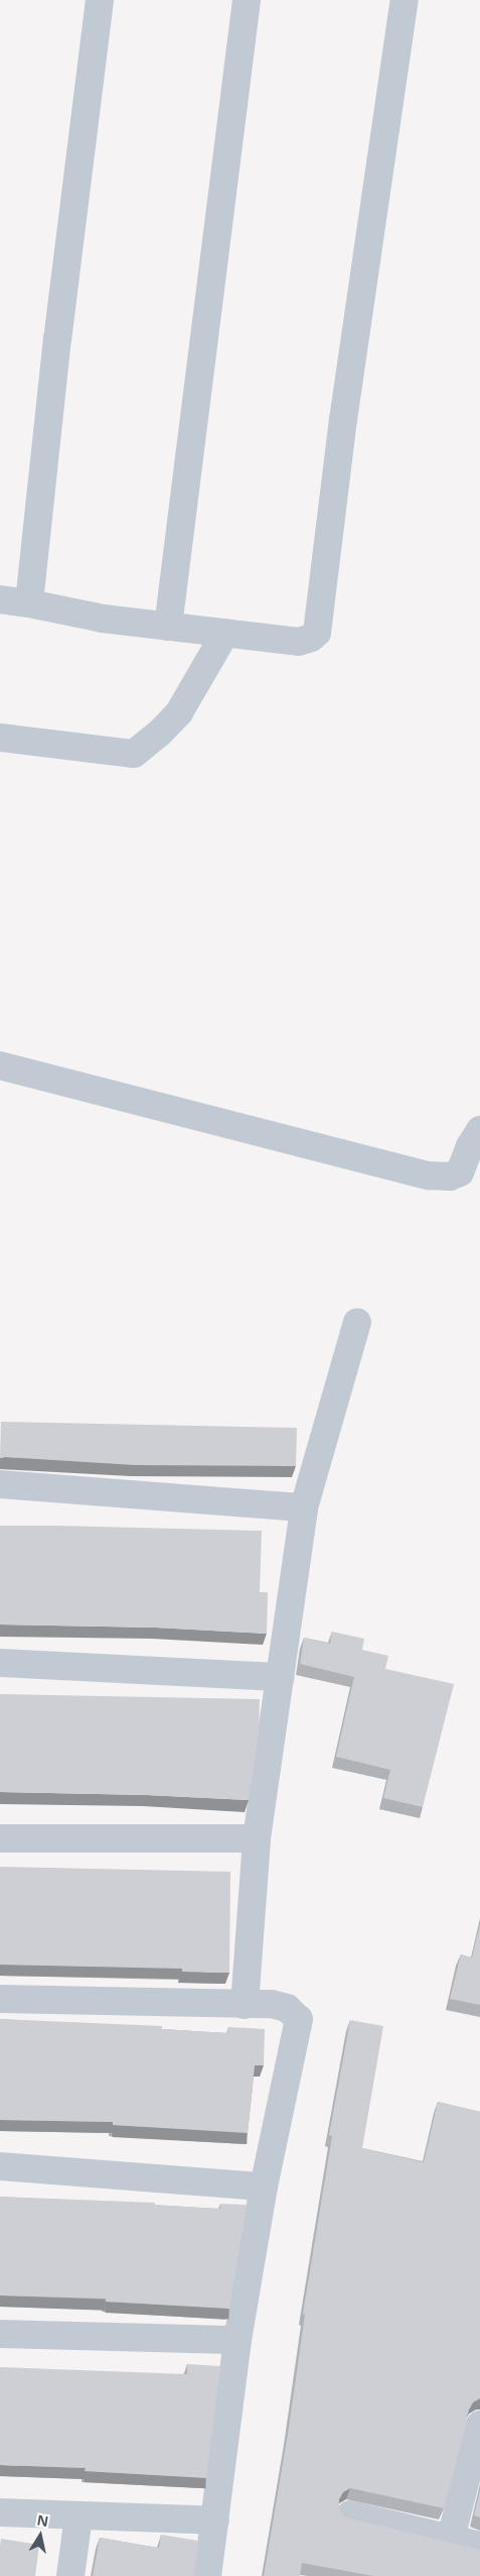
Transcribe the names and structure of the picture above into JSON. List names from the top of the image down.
{
  "north": "top"
}
